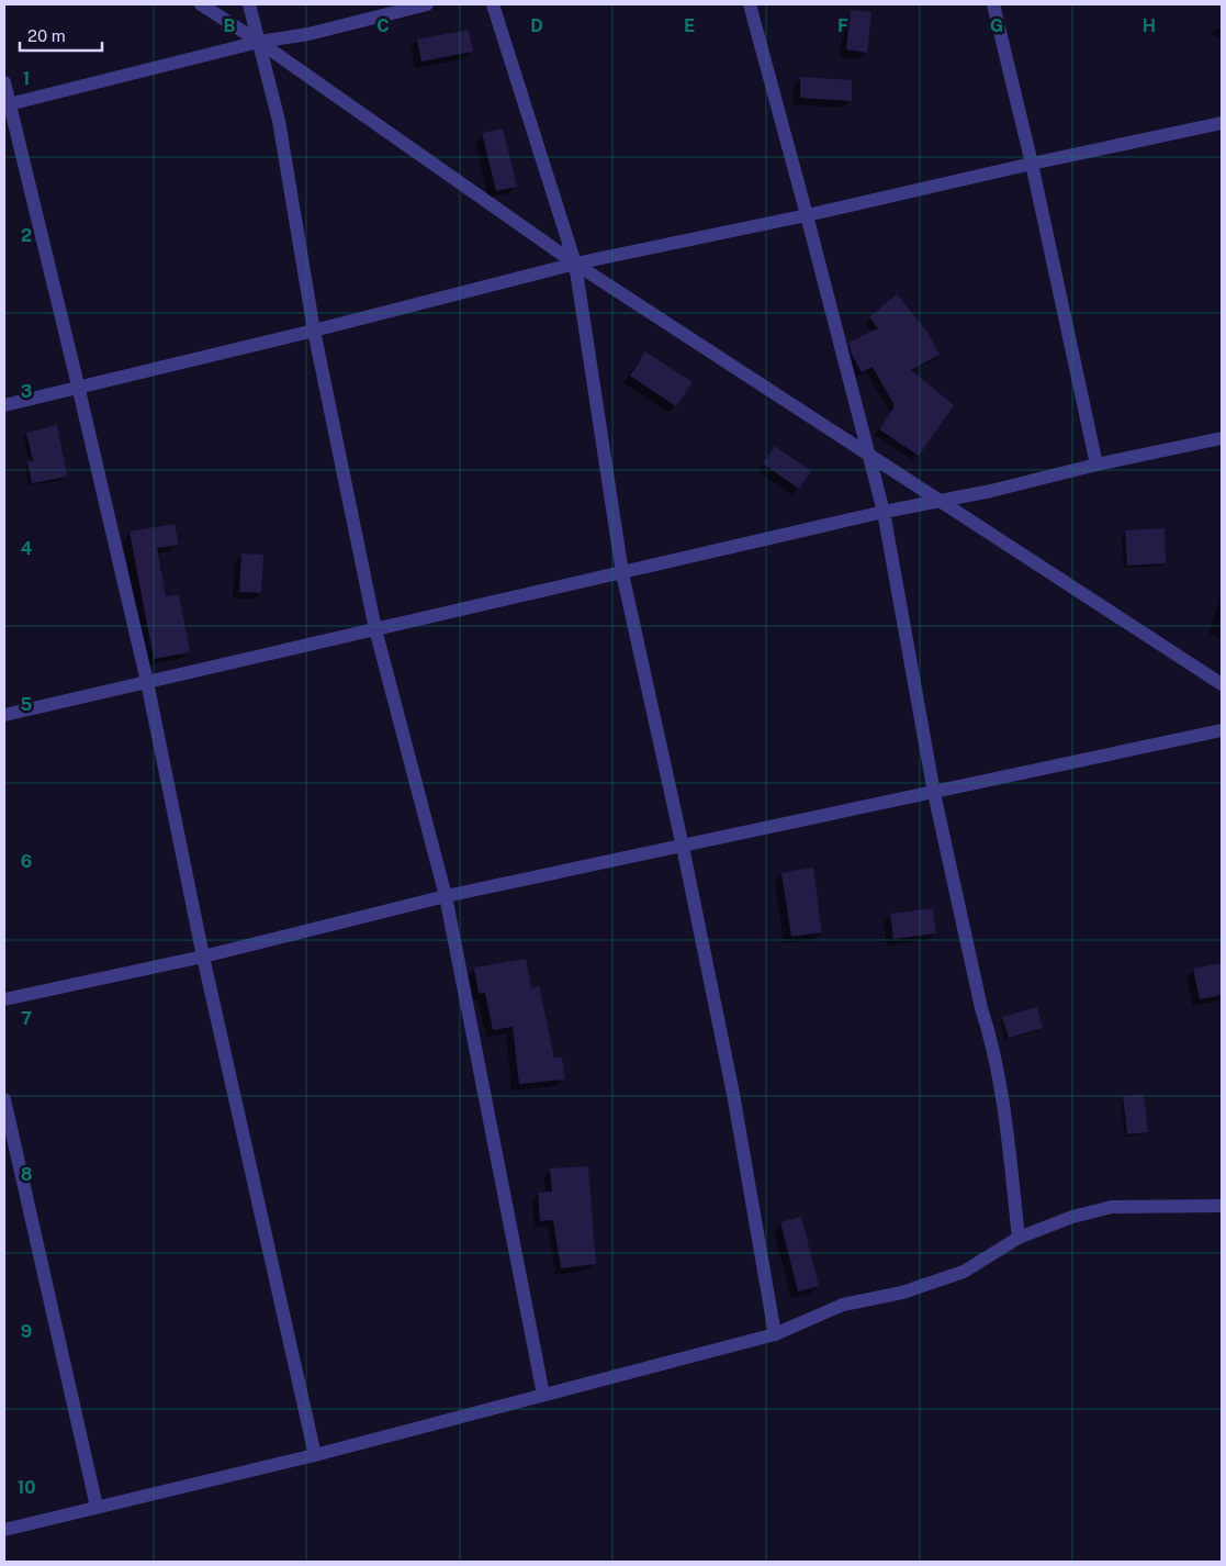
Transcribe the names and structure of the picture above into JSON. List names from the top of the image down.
{
  "scale_bar": "20 m",
  "grid": {
    "columns": [
      "B",
      "C",
      "D",
      "E",
      "F",
      "G",
      "H"
    ],
    "rows": [
      "1",
      "2",
      "3",
      "4",
      "5",
      "6",
      "7",
      "8",
      "9",
      "10"
    ]
  }
}
